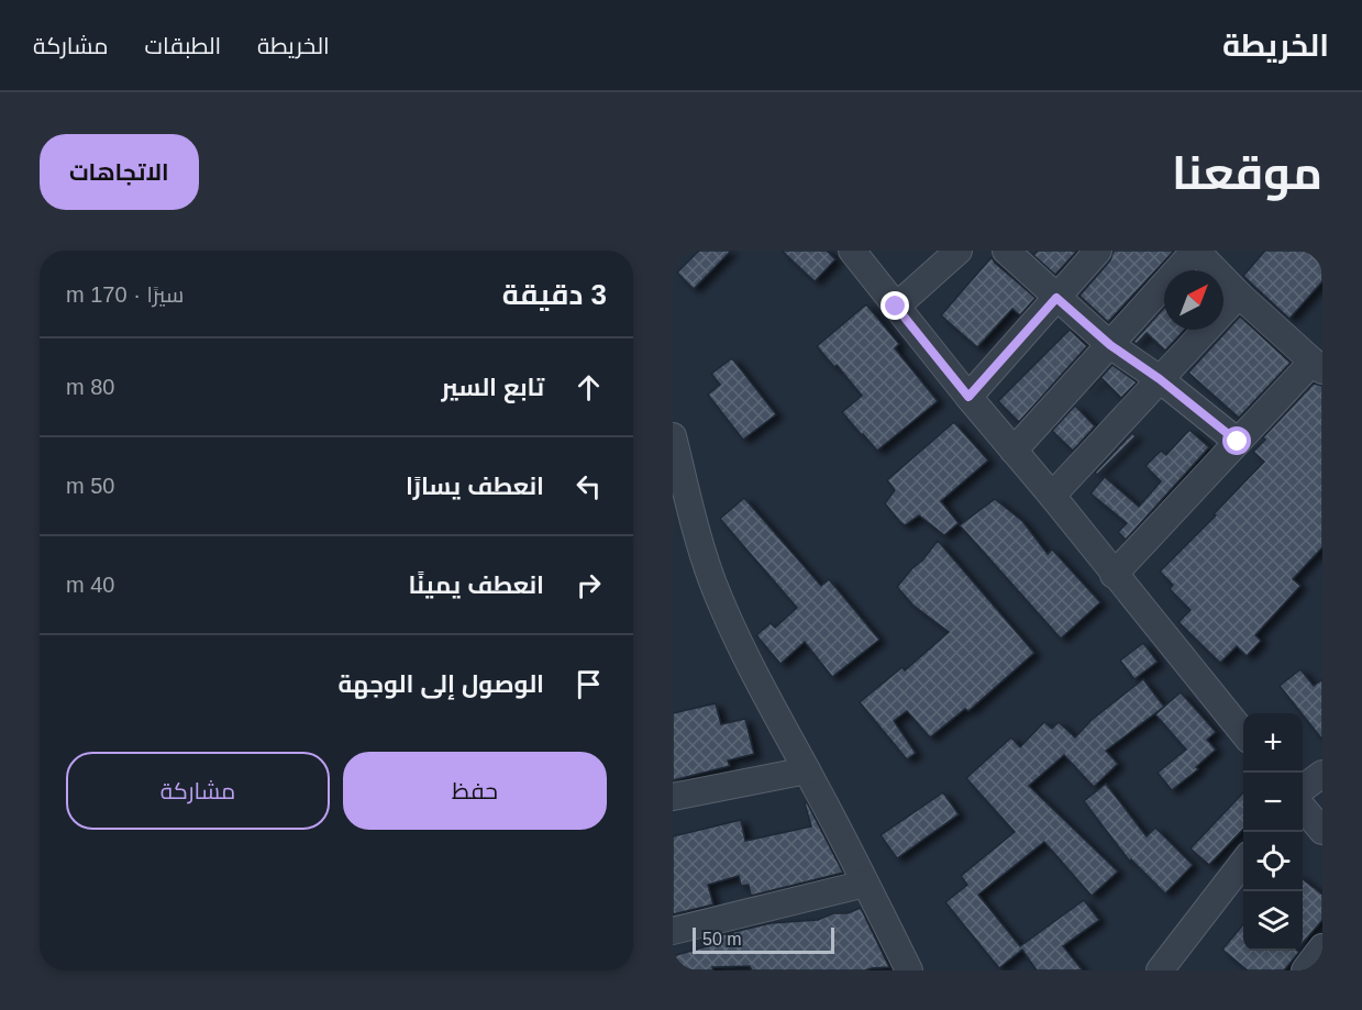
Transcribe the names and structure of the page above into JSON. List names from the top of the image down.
{
  "scale_bar": "50 m",
  "north": "top right",
  "page": {
    "header": "الخريطة",
    "nav": ["الخريطة", "الطبقات", "مشاركة"],
    "title": "موقعنا",
    "buttons": [
      "الاتجاهات",
      ["حفظ", "مشاركة"]
    ],
    "heading": ["3 دقيقة", "سيرًا · 170 m"],
    "list": [
      ["تابع السير", "80 m"],
      ["انعطف يسارًا", "50 m"],
      ["انعطف يمينًا", "40 m"],
      "الوصول إلى الوجهة"
    ],
    "map_buttons": ["+", "−"],
    "scale": "50 m"
  }
}
